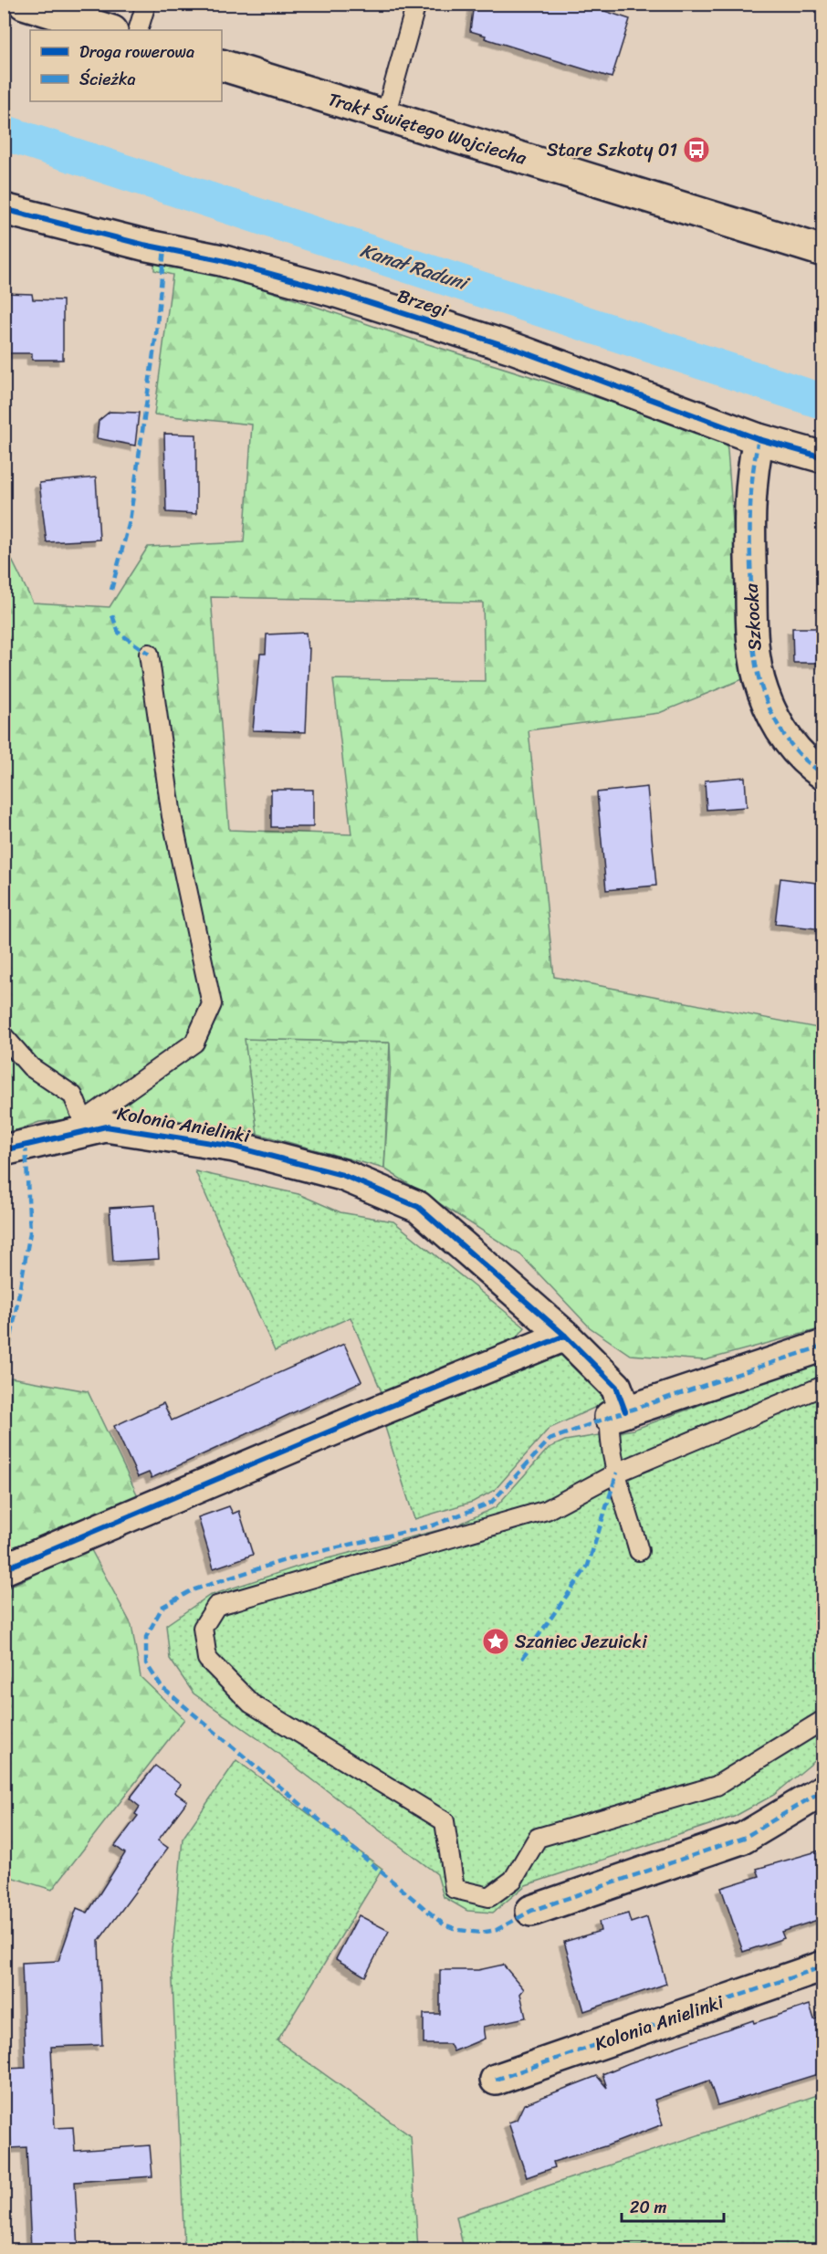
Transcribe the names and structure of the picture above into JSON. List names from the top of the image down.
{
  "streets": {
    "street": [
      "Trakt Świętego Wojciecha",
      "Brzegi",
      "Szkocka",
      "Kolonia Anielinki"
    ]
  },
  "crossings": [
    ["Brzegi", "Szkocka"]
  ],
  "water": ["Kanał Raduni"],
  "places": {
    "bus stop": ["Stare Szkoty 01"],
    "place": ["Szaniec Jezuicki"]
  },
  "legend": ["Droga rowerowa", "Ścieżka"],
  "scale_bar": "20 m"
}
